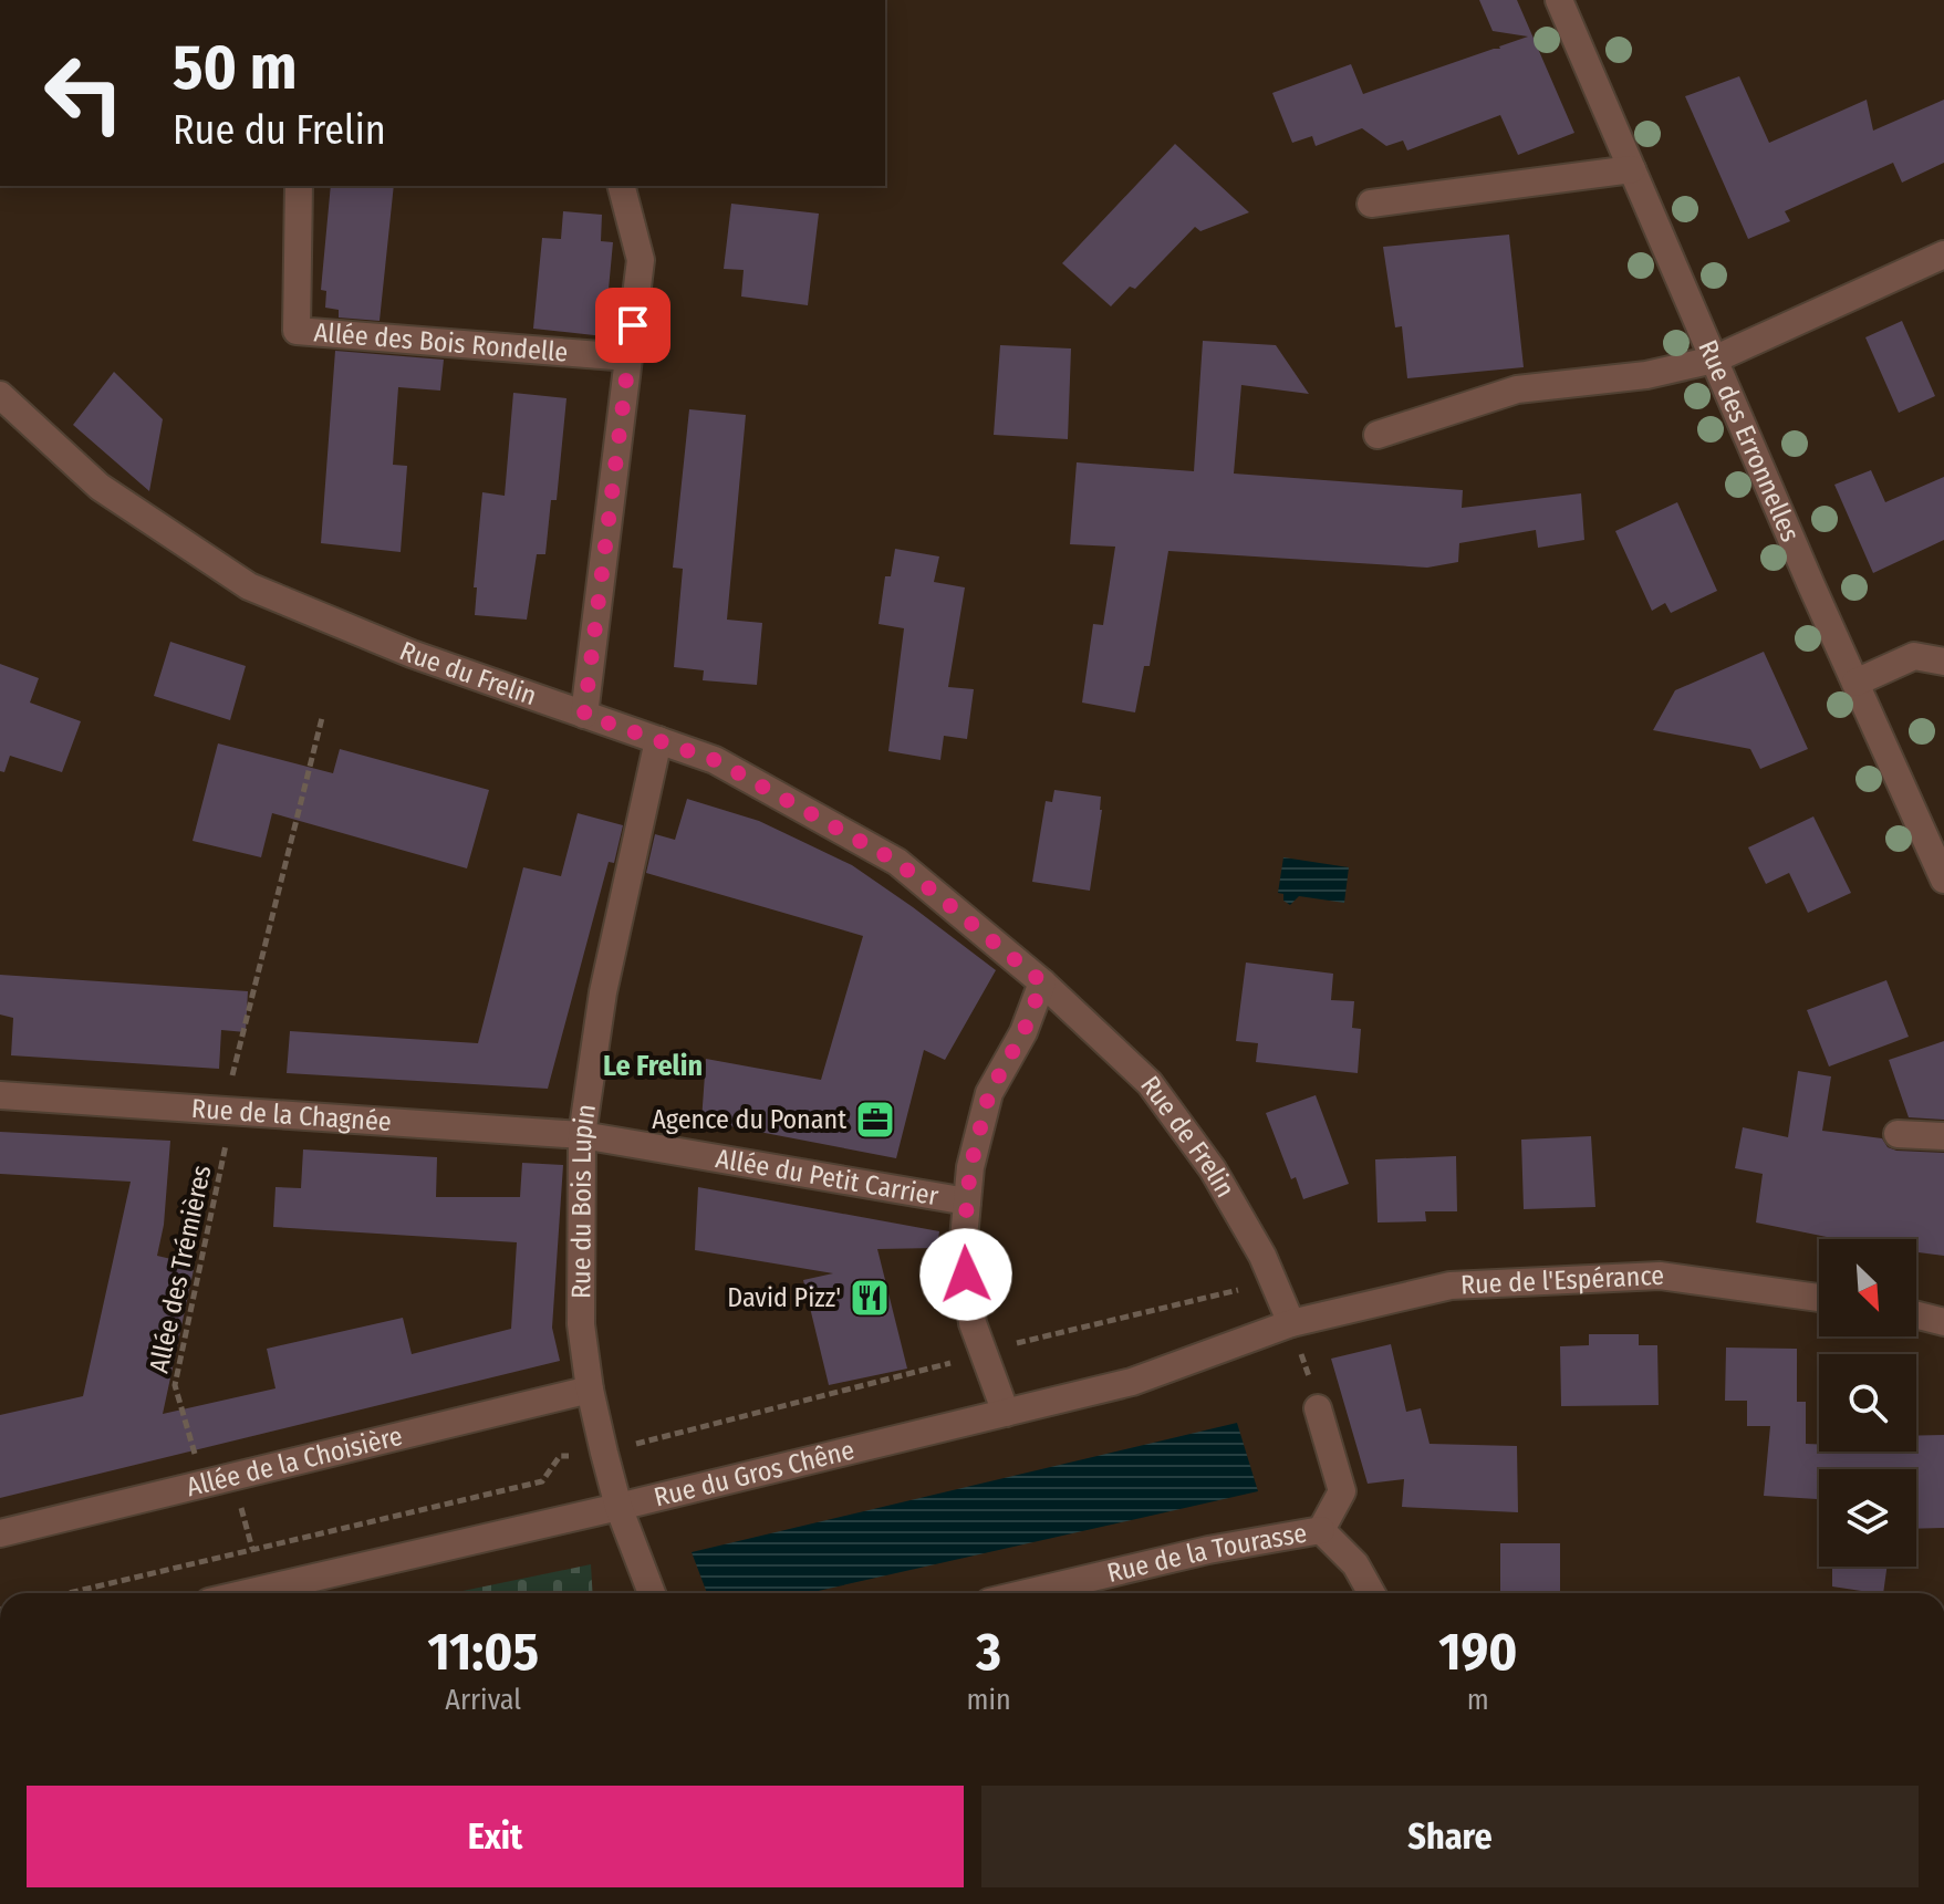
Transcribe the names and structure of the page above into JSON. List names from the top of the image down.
{
  "streets": {
    "street": [
      "Allée des Bois Rondelle",
      "Rue des Erronnelles",
      "Rue du Frelin",
      "Rue de la Chagnée",
      "Rue de Frelin",
      "Allée du Petit Carrier",
      "Rue du Bois Lupin",
      "Rue de l'Espérance",
      "Allée de la Choisière",
      "Rue du Gros Chêne",
      "Rue de la Tourasse"
    ],
    "path": ["Allée des Trémières"]
  },
  "crossings": [
    ["Rue du Frelin", "Rue de Frelin"],
    ["Rue du Frelin", "Rue du Bois Lupin"],
    ["Rue de la Chagnée", "Allée du Petit Carrier"],
    ["Rue de la Chagnée", "Rue du Bois Lupin"],
    ["Rue de la Chagnée", "Allée des Trémières"],
    ["Rue de Frelin", "Rue de l'Espérance"],
    ["Rue de Frelin", "Rue du Gros Chêne"],
    ["Allée du Petit Carrier", "Rue du Bois Lupin"],
    ["Rue du Bois Lupin", "Allée de la Choisière"],
    ["Rue du Bois Lupin", "Rue du Gros Chêne"],
    ["Allée des Trémières", "Allée de la Choisière"],
    ["Rue de l'Espérance", "Rue du Gros Chêne"]
  ],
  "districts": ["Le Frelin"],
  "places": {
    "office": ["Agence du Ponant"],
    "restaurant": ["David Pizz'"]
  },
  "north": "bottom right",
  "page": {
    "turn": ["50 m", "Rue du Frelin"],
    "eta": [
      "11:05",
      "Arrival",
      "3",
      "min",
      "190",
      "m"
    ],
    "buttons": ["Exit", "Share"]
  }
}
